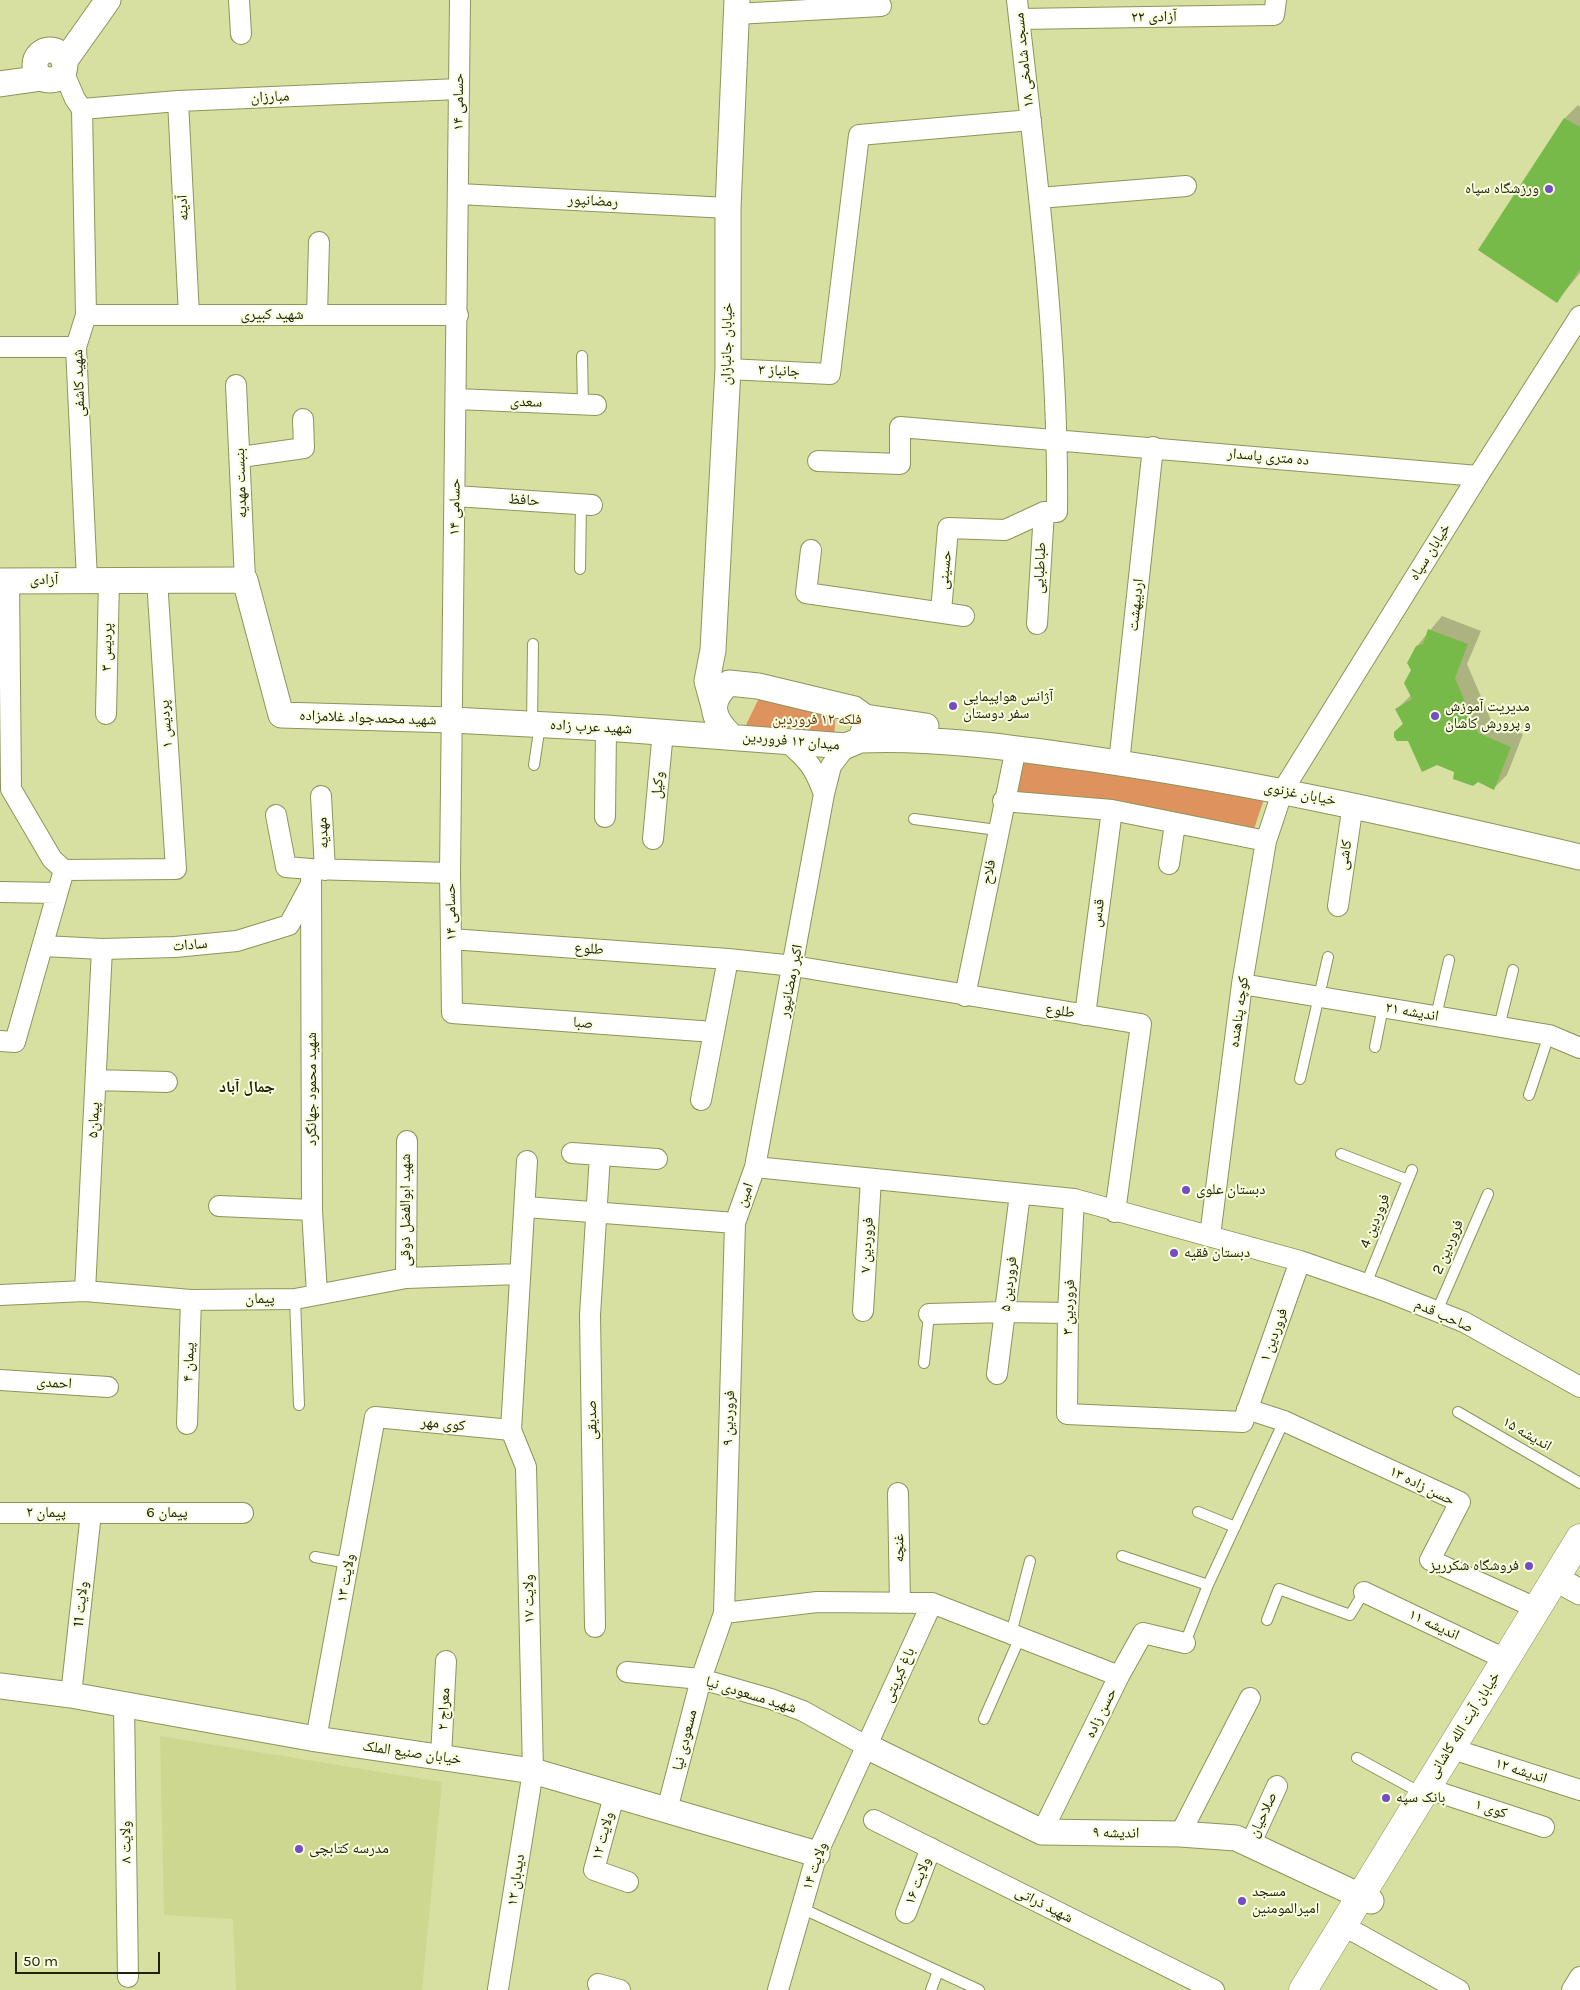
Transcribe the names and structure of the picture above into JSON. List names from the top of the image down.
{
  "streets": {
    "main road": ["خیابان آیت الله کاشانی"],
    "street": [
      "آزادی ۲۲",
      "مسجد شامخی ۱۸",
      "مبارزان",
      "حسامی ۱۴",
      "رمضانپور",
      "آدینه",
      "شهید کبیری",
      "خیابان جانبازان",
      "جانباز ۳",
      "شهید کاشفی",
      "سعدی",
      "ده متری پاسدار",
      "بنبست مهدیه",
      "حافظ",
      "خیابان سپاه",
      "طباطبایی",
      "حسینی",
      "آزادی",
      "اردیبهشت",
      "پردیس ۳",
      "شهید محمدجواد غلامزاده",
      "پردیس ۱",
      "شهید عرب زاده",
      "میدان ۱۲ فروردین",
      "وکیل",
      "خیابان غزنوی",
      "مهدیه",
      "کاشی",
      "فلاح",
      "قدس",
      "سادات",
      "طلوع",
      "اکبر رمضانپور",
      "کوچه پناهنده",
      "اندیشه ۲۱",
      "صبا",
      "شهید محمود جهانگرد",
      "پیمان۵",
      "امین",
      "شهید ابوالفضل ذوقی",
      "فروردین ۷",
      "فروردین ۵",
      "پیمان",
      "فروردین ۳",
      "صاحب قدم",
      "فروردین ۱",
      "پیمان ۴",
      "احمدی",
      "فروردین ۹",
      "صدیقی",
      "کوی مهر",
      "حسن زاده ۱۳",
      "پیمان ۲",
      "پیمان 6",
      "غنچه",
      "ولایت ۱۳",
      "ولایت ۱۷",
      "ولایت 11",
      "اندیشه ۱۱",
      "باغ کبریتی",
      "شهید مسعودی نیا",
      "معراج ۲",
      "حسن زاده",
      "مسعودی نیا",
      "خیابان صنیع الملک",
      "اندیشه ۱۲",
      "کوی ۱",
      "صلاحیان",
      "اندیشه ۹",
      "ولایت ۱۲",
      "ولایت ۸",
      "ولایت ۱۴",
      "دیدبان ۱۲",
      "ولایت ۱۶",
      "شهید ذراتی"
    ],
    "lane": ["فروردین 4", "فروردین 2", "اندیشه ۱۵"]
  },
  "crossings": [
    ["آزادی ۲۲", "مسجد شامخی ۱۸"],
    ["مسجد شامخی ۱۸", "جانباز ۳"],
    ["مسجد شامخی ۱۸", "ده متری پاسدار"],
    ["مسجد شامخی ۱۸", "طباطبایی"],
    ["مسجد شامخی ۱۸", "حسینی"],
    ["مبارزان", "حسامی ۱۴"],
    ["مبارزان", "آدینه"],
    ["مبارزان", "شهید کاشفی"],
    ["حسامی ۱۴", "رمضانپور"],
    ["حسامی ۱۴", "شهید کبیری"],
    ["حسامی ۱۴", "سعدی"],
    ["حسامی ۱۴", "حافظ"],
    ["حسامی ۱۴", "شهید محمدجواد غلامزاده"],
    ["حسامی ۱۴", "شهید عرب زاده"],
    ["حسامی ۱۴", "طلوع"],
    ["حسامی ۱۴", "صبا"],
    ["رمضانپور", "خیابان جانبازان"],
    ["آدینه", "شهید کبیری"],
    ["شهید کبیری", "شهید کاشفی"],
    ["خیابان جانبازان", "جانباز ۳"],
    ["خیابان جانبازان", "میدان ۱۲ فروردین"],
    ["شهید کاشفی", "آزادی"],
    ["شهید کاشفی", "پردیس ۳"],
    ["ده متری پاسدار", "خیابان سپاه"],
    ["ده متری پاسدار", "اردیبهشت"],
    ["بنبست مهدیه", "شهید محمدجواد غلامزاده"],
    ["خیابان سپاه", "خیابان غزنوی"],
    ["خیابان سپاه", "کوچه پناهنده"],
    ["طباطبایی", "حسینی"],
    ["آزادی", "پردیس ۳"],
    ["اردیبهشت", "خیابان غزنوی"],
    ["شهید محمدجواد غلامزاده", "شهید عرب زاده"],
    ["شهید عرب زاده", "میدان ۱۲ فروردین"],
    ["شهید عرب زاده", "وکیل"],
    ["میدان ۱۲ فروردین", "خیابان غزنوی"],
    ["میدان ۱۲ فروردین", "فلاح"],
    ["میدان ۱۲ فروردین", "اکبر رمضانپور"],
    ["خیابان غزنوی", "کاشی"],
    ["خیابان غزنوی", "فلاح"],
    ["خیابان غزنوی", "کوچه پناهنده"],
    ["مهدیه", "سادات"],
    ["مهدیه", "شهید محمود جهانگرد"],
    ["فلاح", "طلوع"],
    ["قدس", "طلوع"],
    ["سادات", "شهید محمود جهانگرد"],
    ["سادات", "پیمان۵"],
    ["طلوع", "اکبر رمضانپور"],
    ["طلوع", "صاحب قدم"],
    ["اکبر رمضانپور", "امین"],
    ["اکبر رمضانپور", "صاحب قدم"],
    ["کوچه پناهنده", "اندیشه ۲۱"],
    ["کوچه پناهنده", "صاحب قدم"],
    ["شهید محمود جهانگرد", "پیمان"],
    ["پیمان۵", "پیمان"],
    ["امین", "صاحب قدم"],
    ["امین", "فروردین ۹"],
    ["شهید ابوالفضل ذوقی", "پیمان"],
    ["فروردین 4", "صاحب قدم"],
    ["فروردین ۷", "صاحب قدم"],
    ["فروردین 2", "صاحب قدم"],
    ["فروردین ۵", "صاحب قدم"],
    ["پیمان", "پیمان ۴"],
    ["فروردین ۳", "صاحب قدم"],
    ["فروردین ۳", "فروردین ۱"],
    ["فروردین ۳", "حسن زاده ۱۳"],
    ["صاحب قدم", "فروردین ۱"],
    ["فروردین ۱", "حسن زاده ۱۳"],
    ["فروردین ۹", "مسعودی نیا"],
    ["کوی مهر", "ولایت ۱۳"],
    ["کوی مهر", "ولایت ۱۷"],
    ["حسن زاده ۱۳", "خیابان آیت الله کاشانی"],
    ["پیمان ۲", "پیمان 6"],
    ["پیمان ۲", "ولایت 11"],
    ["پیمان 6", "ولایت 11"],
    ["ولایت ۱۳", "خیابان صنیع الملک"],
    ["ولایت ۱۷", "خیابان صنیع الملک"],
    ["ولایت ۱۷", "دیدبان ۱۲"],
    ["ولایت 11", "خیابان صنیع الملک"],
    ["اندیشه ۱۱", "خیابان آیت الله کاشانی"],
    ["باغ کبریتی", "شهید مسعودی نیا"],
    ["باغ کبریتی", "اندیشه ۹"],
    ["باغ کبریتی", "ولایت ۱۴"],
    ["شهید مسعودی نیا", "مسعودی نیا"],
    ["شهید مسعودی نیا", "اندیشه ۹"],
    ["شهید مسعودی نیا", "ولایت ۱۴"],
    ["معراج ۲", "خیابان صنیع الملک"],
    ["حسن زاده", "اندیشه ۹"],
    ["خیابان آیت الله کاشانی", "اندیشه ۱۲"],
    ["خیابان آیت الله کاشانی", "کوی ۱"],
    ["خیابان آیت الله کاشانی", "اندیشه ۹"],
    ["مسعودی نیا", "خیابان صنیع الملک"],
    ["خیابان صنیع الملک", "ولایت ۱۲"],
    ["خیابان صنیع الملک", "ولایت ۸"],
    ["خیابان صنیع الملک", "ولایت ۱۴"],
    ["خیابان صنیع الملک", "دیدبان ۱۲"],
    ["صلاحیان", "اندیشه ۹"],
    ["اندیشه ۹", "ولایت ۱۴"],
    ["ولایت ۱۶", "شهید ذراتی"]
  ],
  "districts": ["جمال آباد"],
  "parks": ["فلکه ۱۲ فروردین"],
  "places": [
    "ورزشگاه سپاه",
    "آژانس هواپیمایی سفر دوستان",
    "مدیریت آموزش و پرورش کاشان",
    "دبستان علوی",
    "دبستان فقیه",
    "فروشگاه شکرریز",
    "بانک سپه",
    "مدرسه کتابچی",
    "مسجد امیرالمومنین"
  ],
  "scale_bar": "50 m"
}
